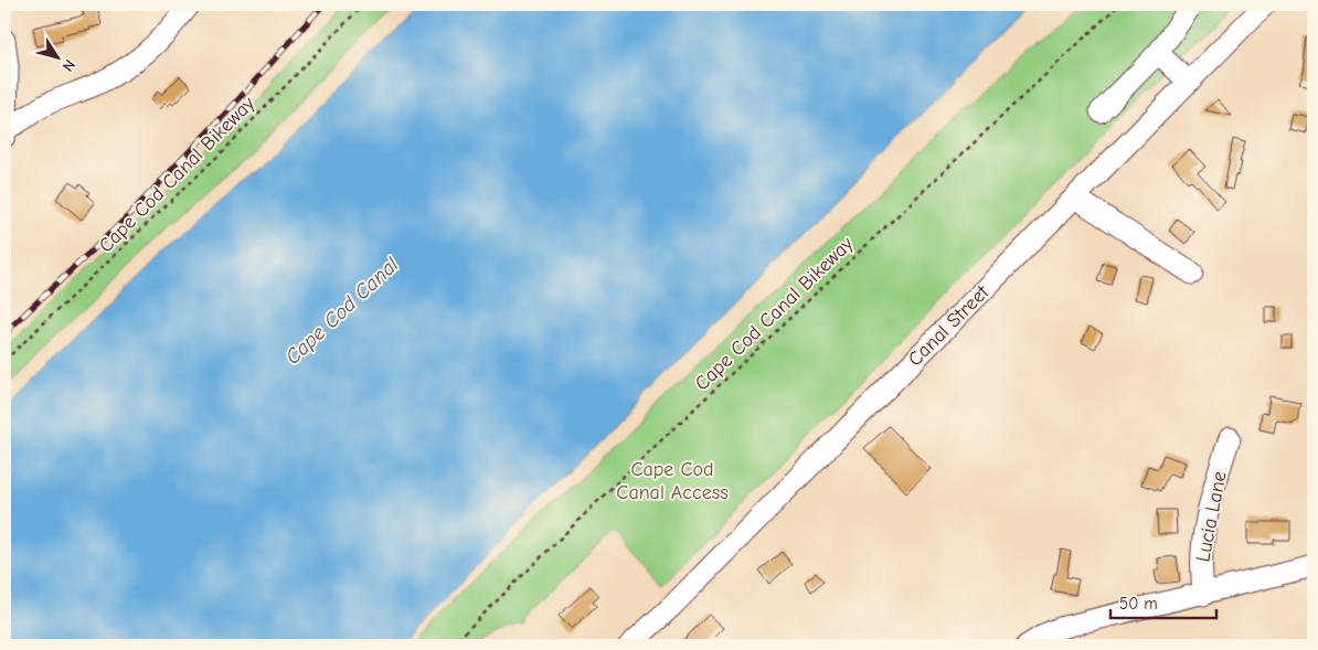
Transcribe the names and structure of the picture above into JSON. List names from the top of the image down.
{
  "streets": {
    "street": ["Canal Street", "Lucia Lane"],
    "path": ["Cape Cod Canal Bikeway"]
  },
  "water": ["Cape Cod Canal"],
  "parks": ["Cape Cod Canal Access"],
  "scale_bar": "50 m",
  "north": "bottom right"
}
